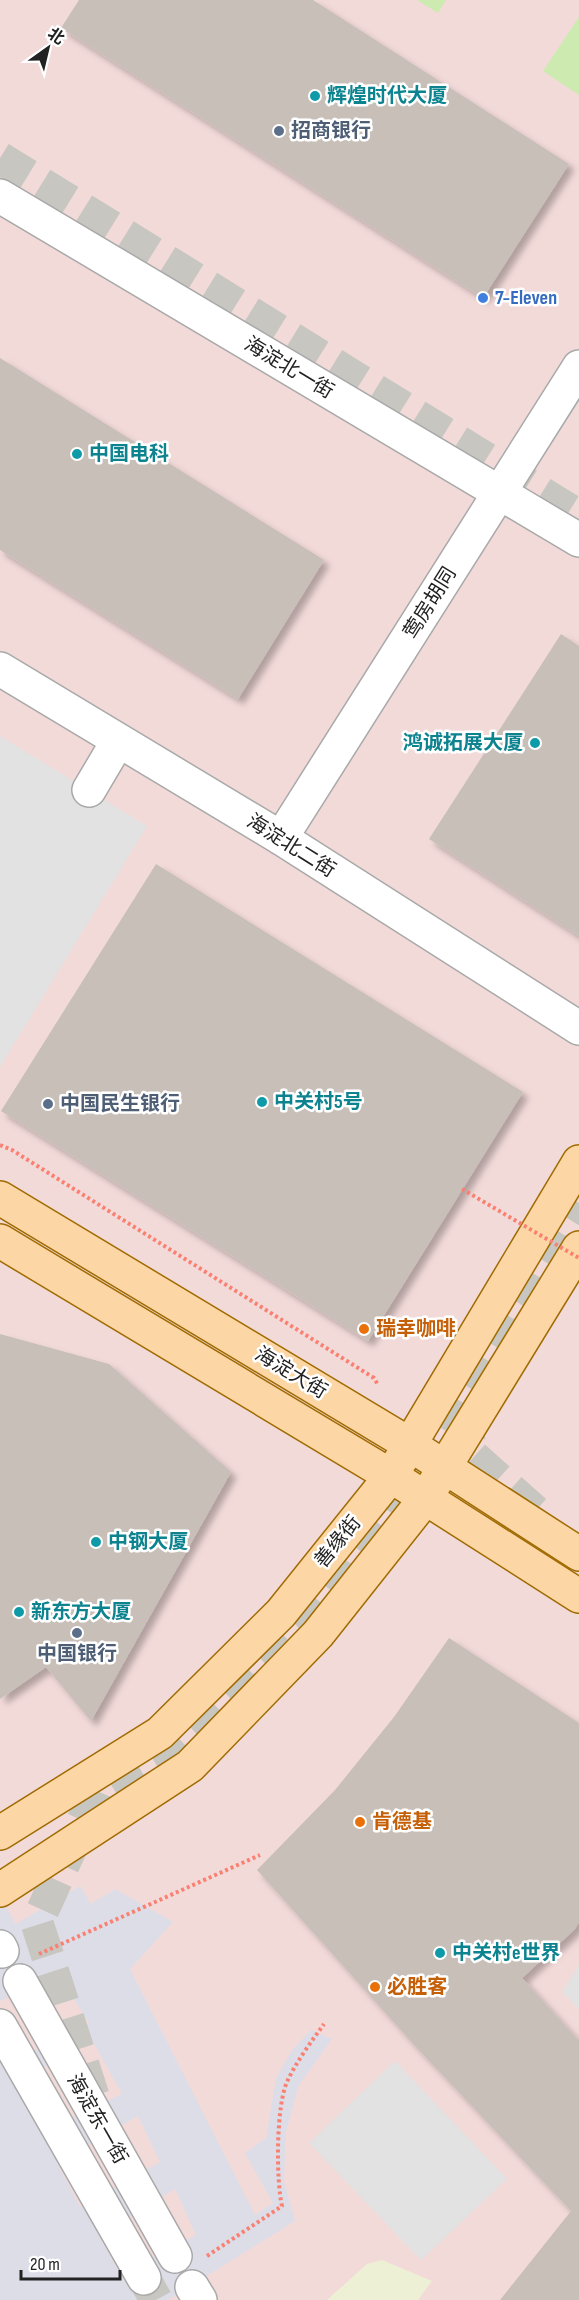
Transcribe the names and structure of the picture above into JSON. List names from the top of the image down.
{
  "streets": {
    "main road": ["海淀大街", "善缘街"],
    "street": [
      "海淀北一街",
      "莺房胡同",
      "海淀北二街",
      "海淀东一街"
    ]
  },
  "crossings": [
    ["海淀北一街", "莺房胡同"],
    ["莺房胡同", "海淀北二街"],
    ["海淀大街", "善缘街"]
  ],
  "places": [
    "辉煌时代大厦",
    "招商银行",
    "7-Eleven",
    "中国电科",
    "鸿诚拓展大厦",
    "中关村5号",
    "中国民生银行",
    "瑞幸咖啡",
    "中钢大厦",
    "新东方大厦",
    "中国银行",
    "肯德基",
    "中关村e世界",
    "必胜客"
  ],
  "scale_bar": "20 m",
  "north": "top right"
}
